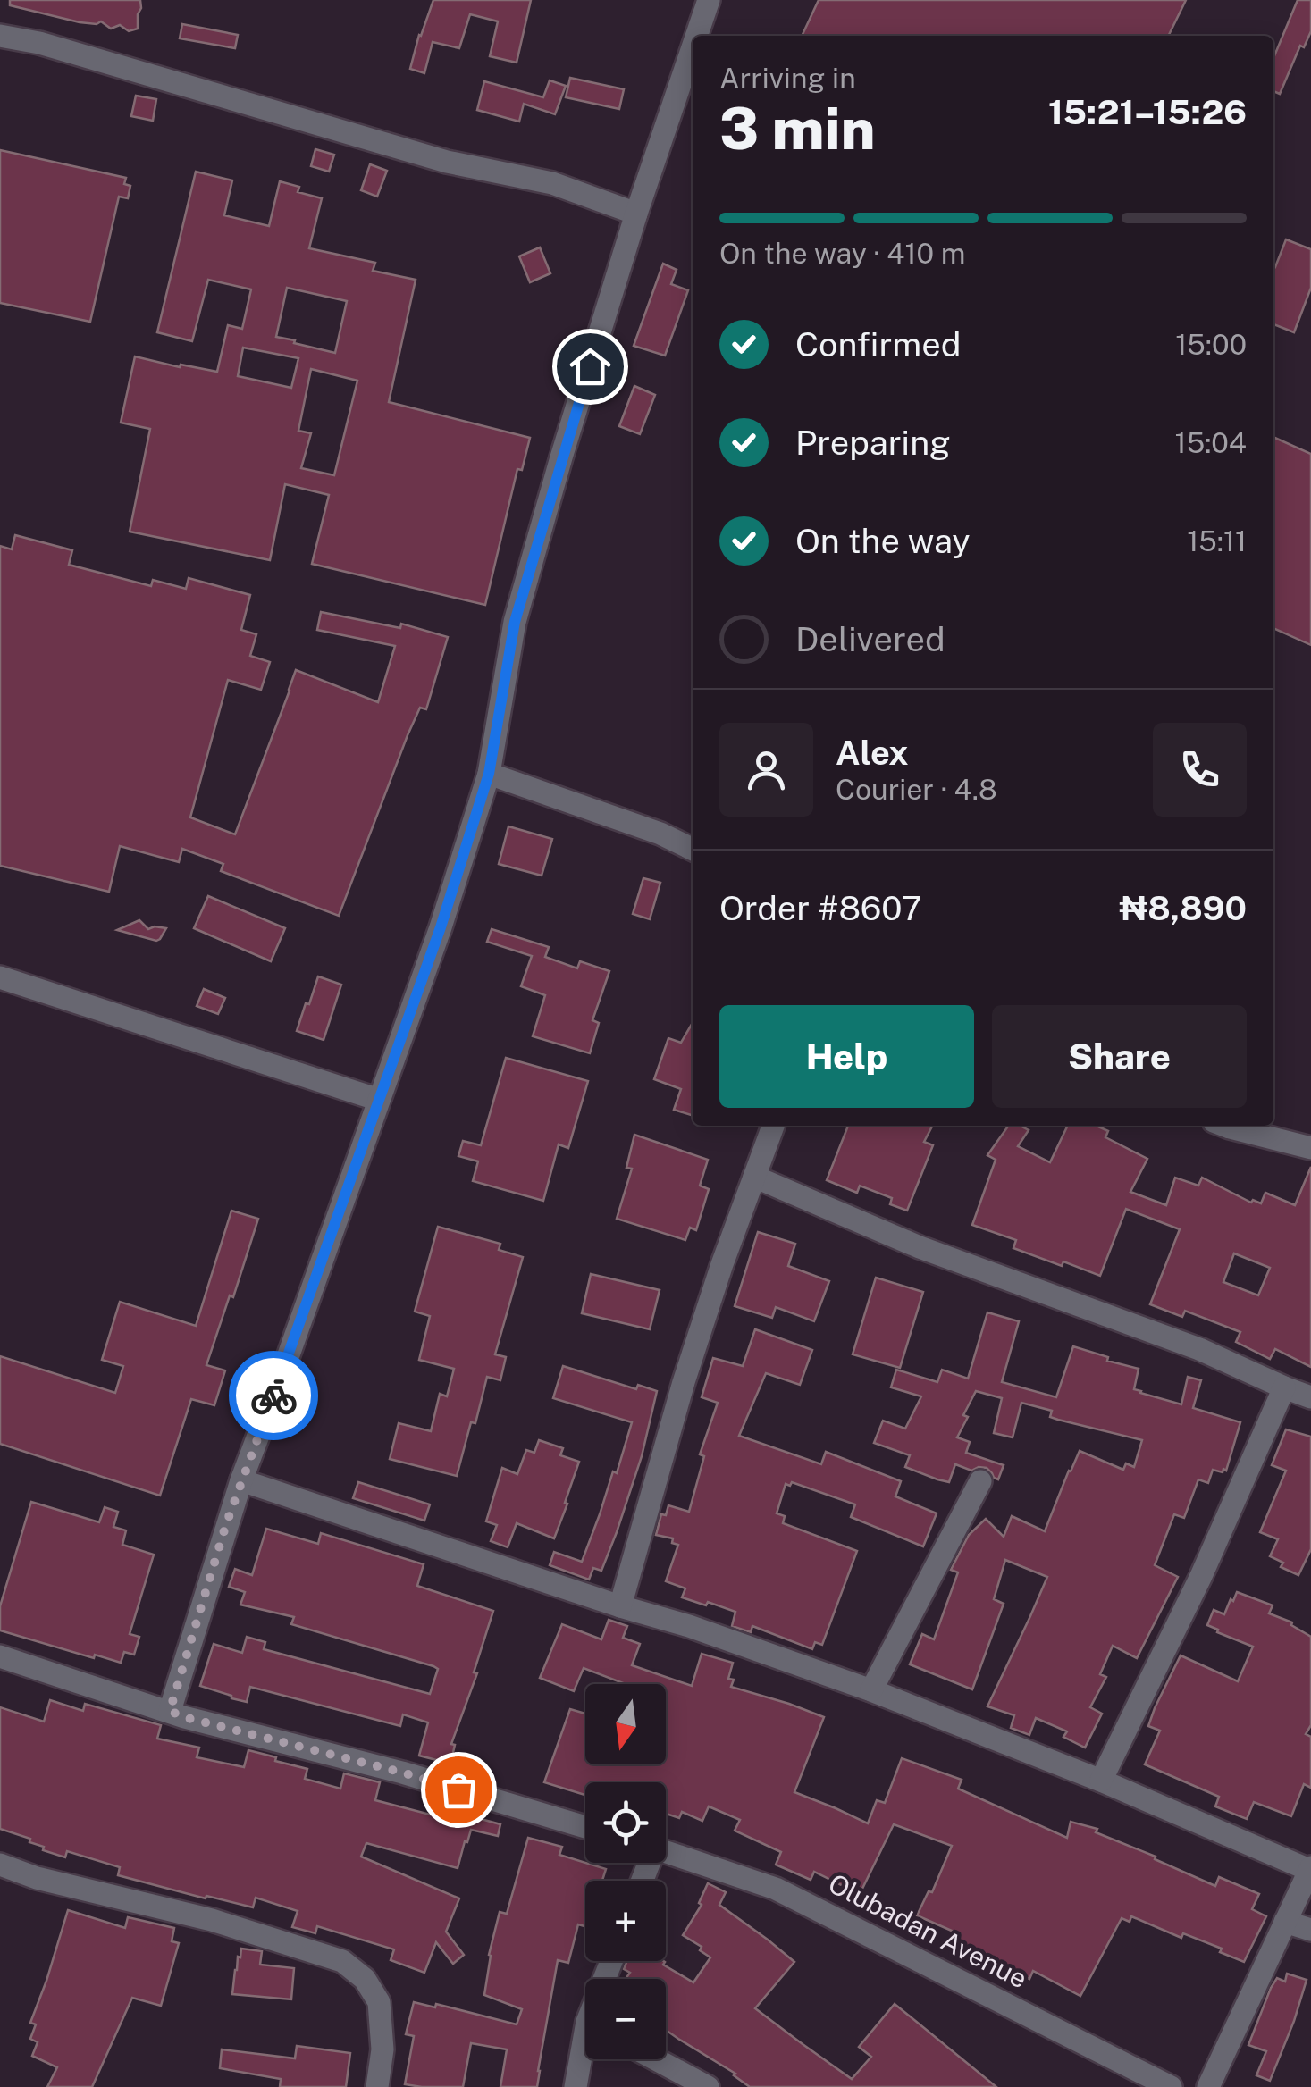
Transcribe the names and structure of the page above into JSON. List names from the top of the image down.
{
  "streets": {
    "street": ["Olubadan Avenue"]
  },
  "north": "bottom",
  "page": {
    "heading": ["3 min", "Arriving in", "15:21–15:26"],
    "panel": [
      "Alex",
      "Courier · 4.8",
      "Order #8607",
      "₦8,890"
    ],
    "bar": "On the way · 410 m",
    "list": [
      ["Confirmed", "15:00"],
      ["Preparing", "15:04"],
      ["On the way", "15:11"],
      "Delivered"
    ],
    "buttons": ["Help", "Share"],
    "map_buttons": ["+", "−"]
  }
}
